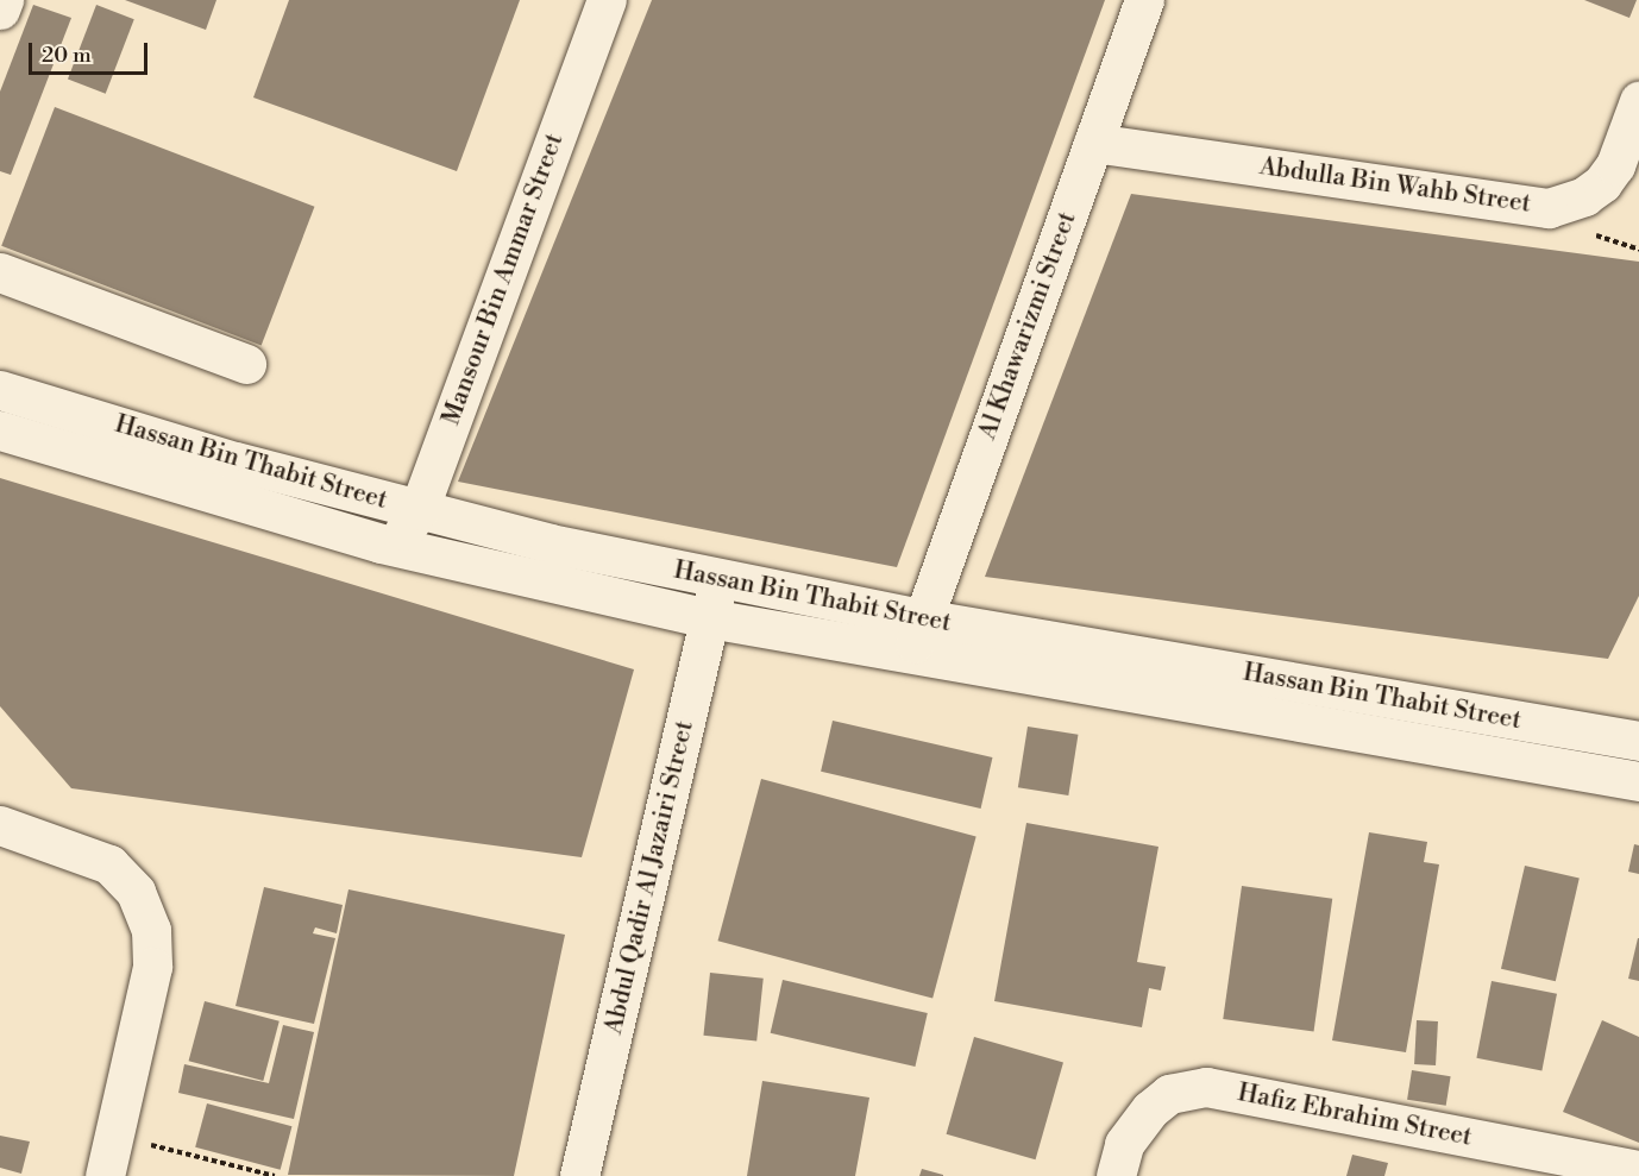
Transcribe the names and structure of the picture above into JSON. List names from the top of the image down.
{
  "streets": {
    "street": [
      "Abdulla Bin Wahb Street",
      "Mansour Bin Ammar Street",
      "Al Khawarizmi Street",
      "Hassan Bin Thabit Street",
      "Abdul Qadir Al Jazairi Street",
      "Hafiz Ebrahim Street"
    ]
  },
  "crossings": [
    ["Abdulla Bin Wahb Street", "Al Khawarizmi Street"],
    ["Mansour Bin Ammar Street", "Hassan Bin Thabit Street"],
    ["Al Khawarizmi Street", "Hassan Bin Thabit Street"],
    ["Hassan Bin Thabit Street", "Abdul Qadir Al Jazairi Street"]
  ],
  "scale_bar": "20 m"
}
